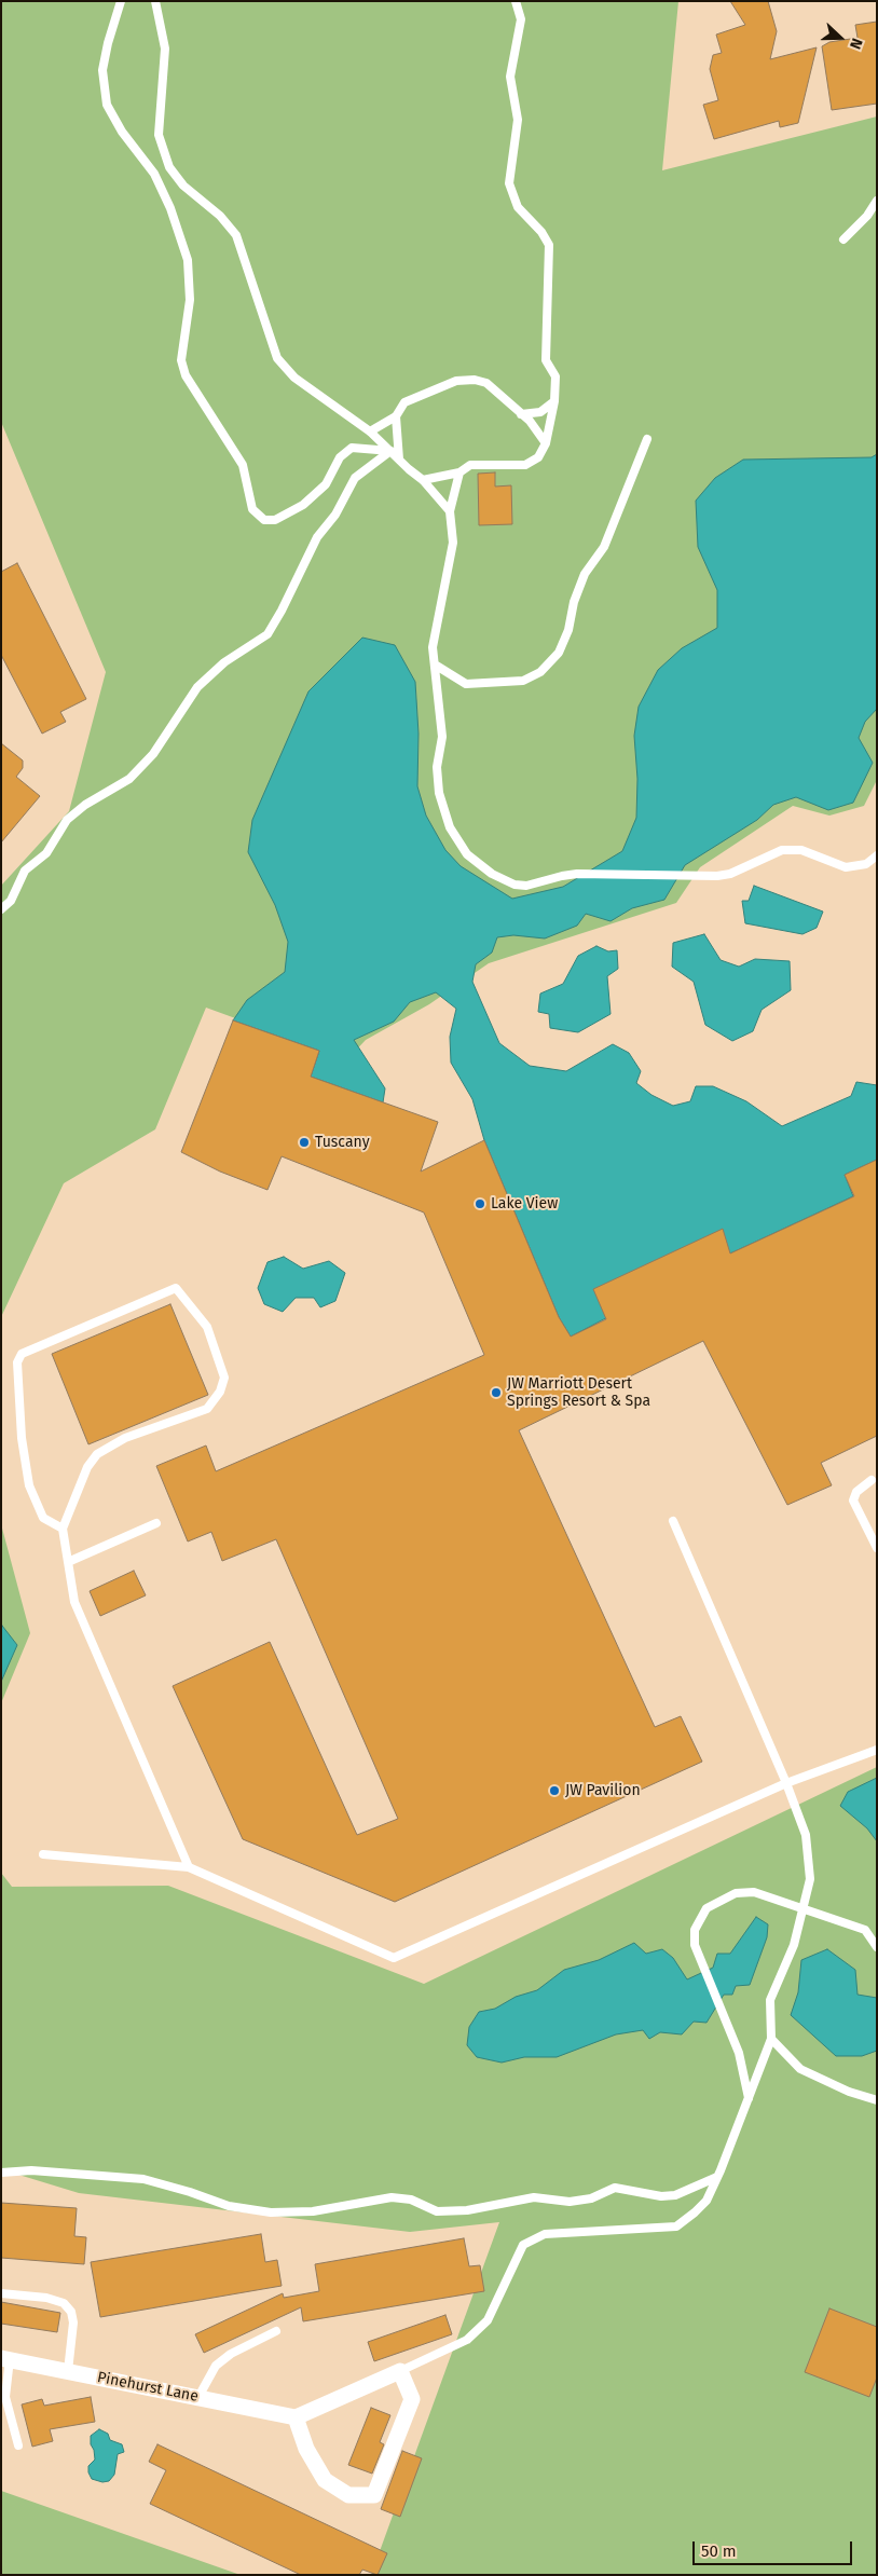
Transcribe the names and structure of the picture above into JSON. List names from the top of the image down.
{
  "streets": {
    "street": ["Pinehurst Lane"]
  },
  "places": [
    "Tuscany",
    "Lake View",
    "JW Marriott Desert Springs Resort & Spa",
    "JW Pavilion"
  ],
  "scale_bar": "50 m",
  "north": "right"
}
